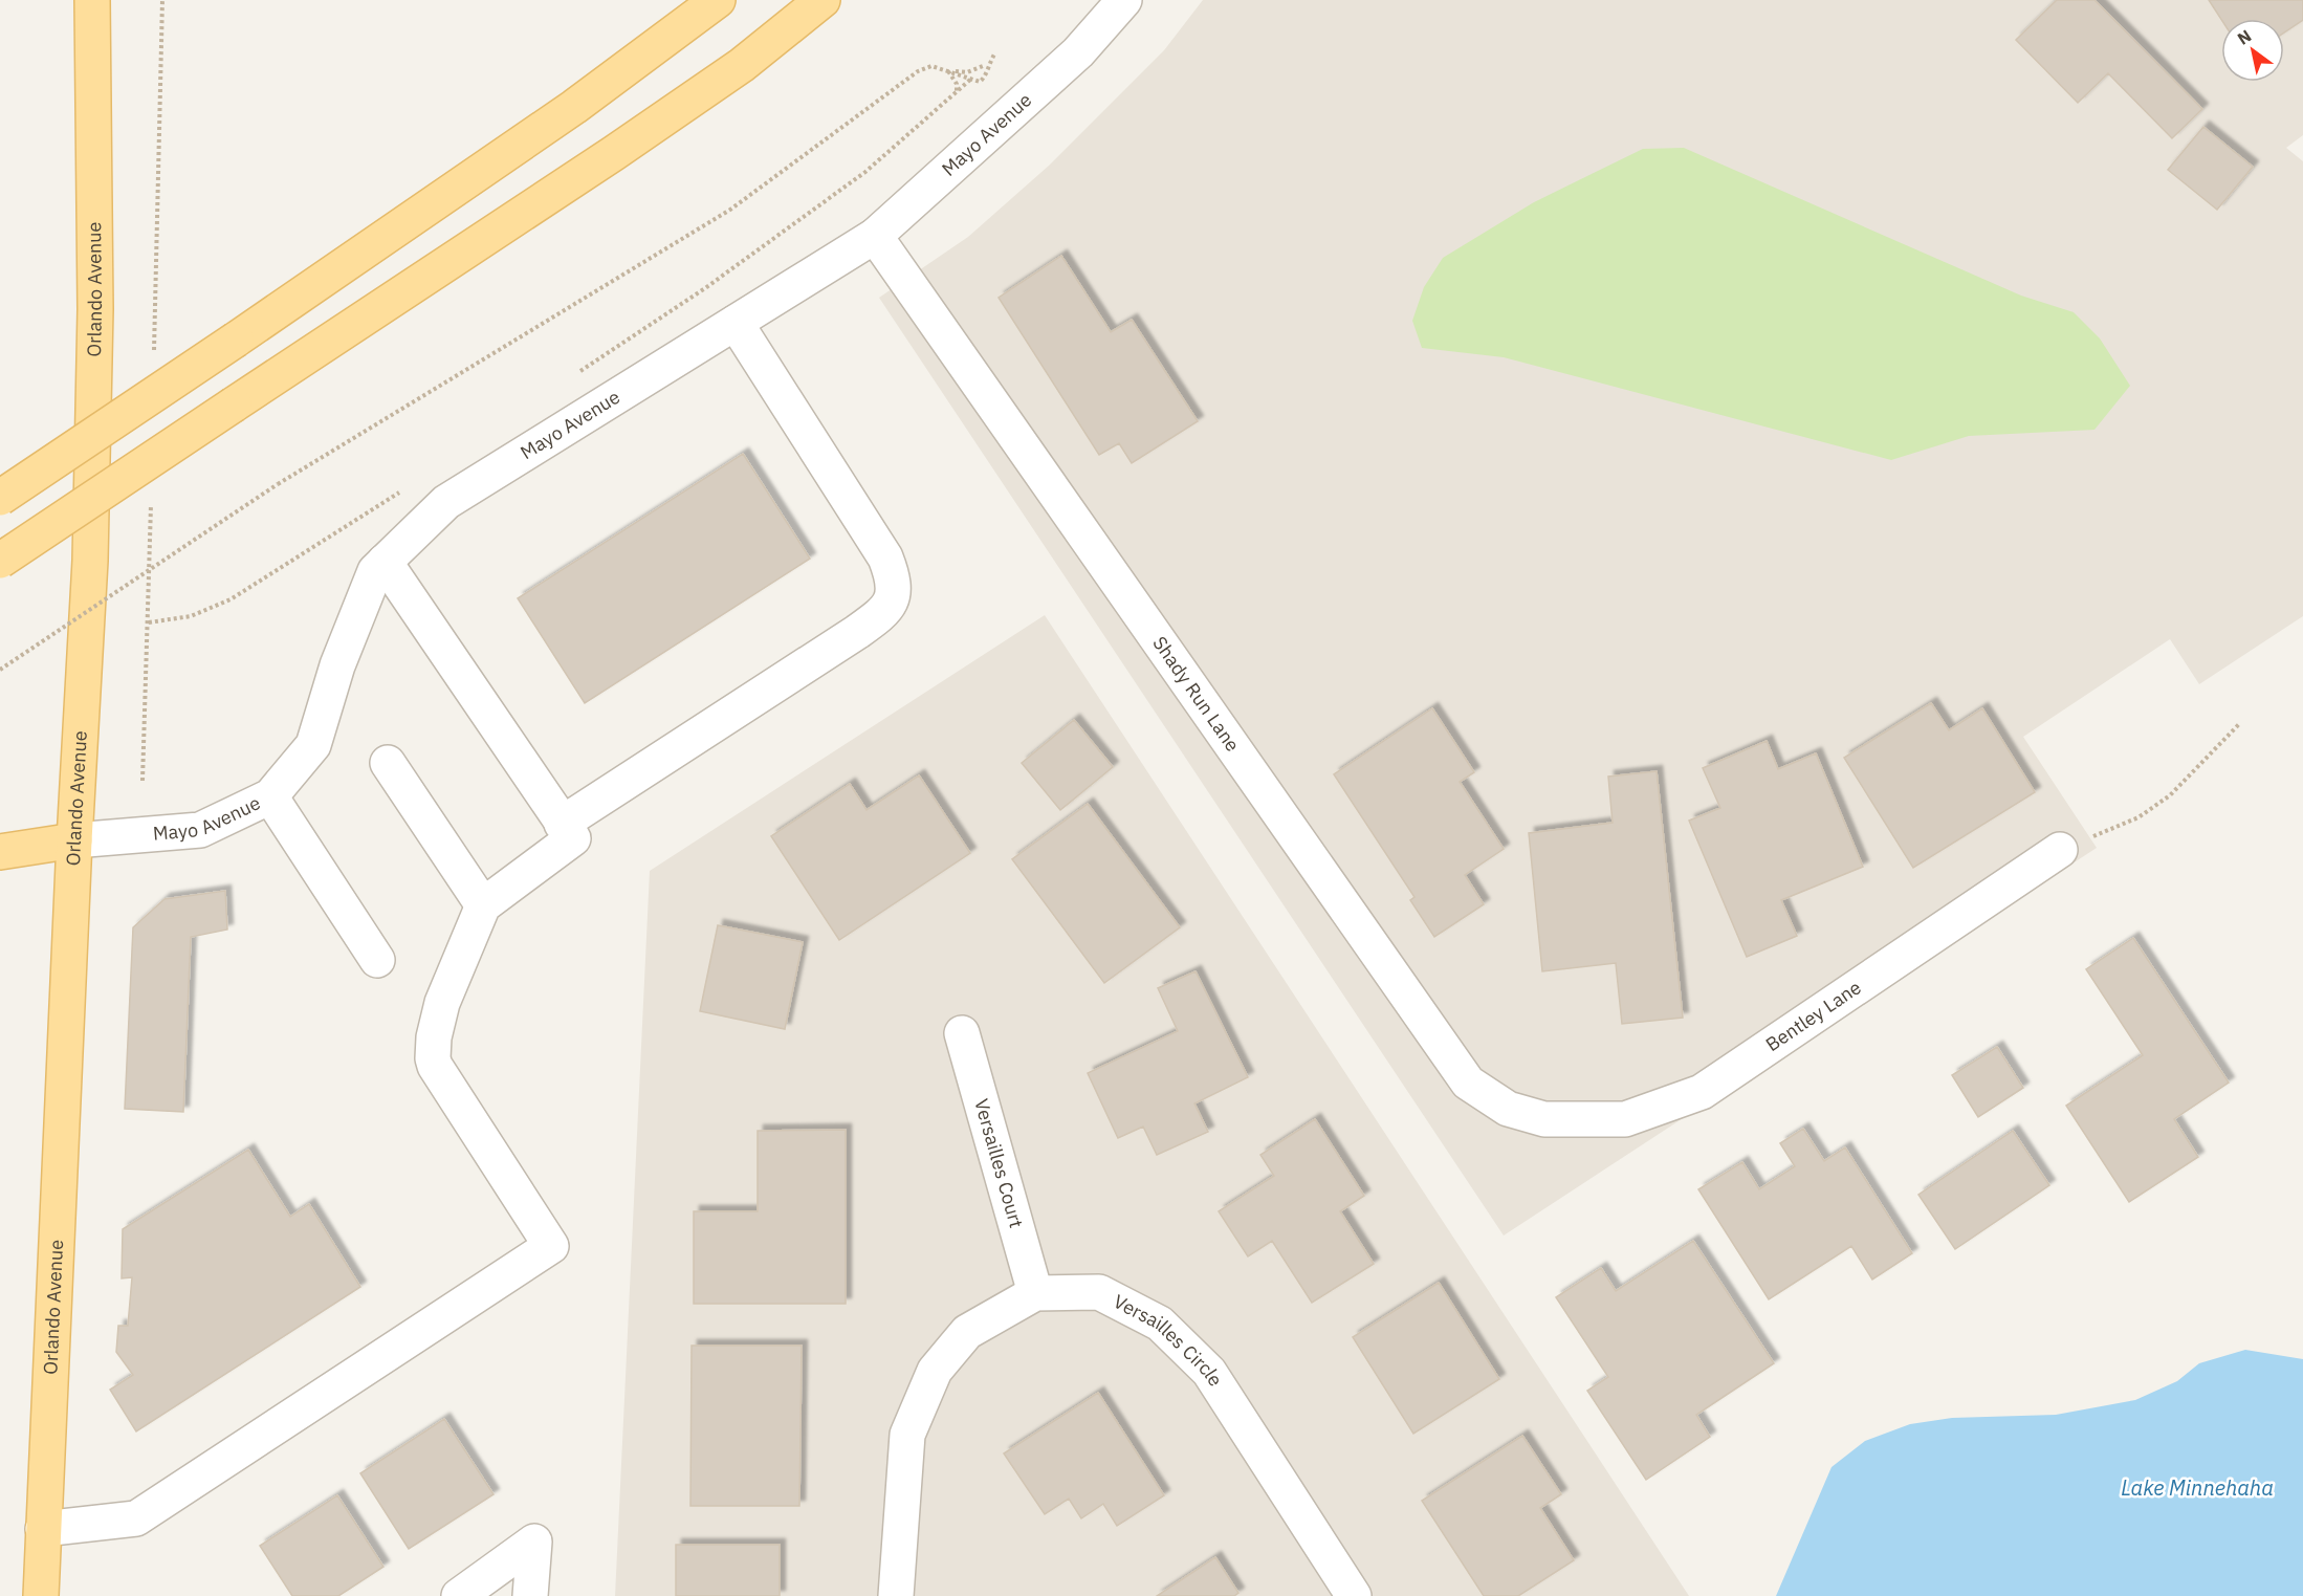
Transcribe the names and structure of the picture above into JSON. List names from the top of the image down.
{
  "streets": {
    "main road": ["Orlando Avenue"],
    "street": [
      "Mayo Avenue",
      "Shady Run Lane",
      "Bentley Lane",
      "Versailles Court",
      "Versailles Circle"
    ]
  },
  "crossings": [
    ["Mayo Avenue", "Orlando Avenue"],
    ["Mayo Avenue", "Shady Run Lane"],
    ["Shady Run Lane", "Bentley Lane"],
    ["Versailles Court", "Versailles Circle"]
  ],
  "water": ["Lake Minnehaha"],
  "north": "top left"
}
